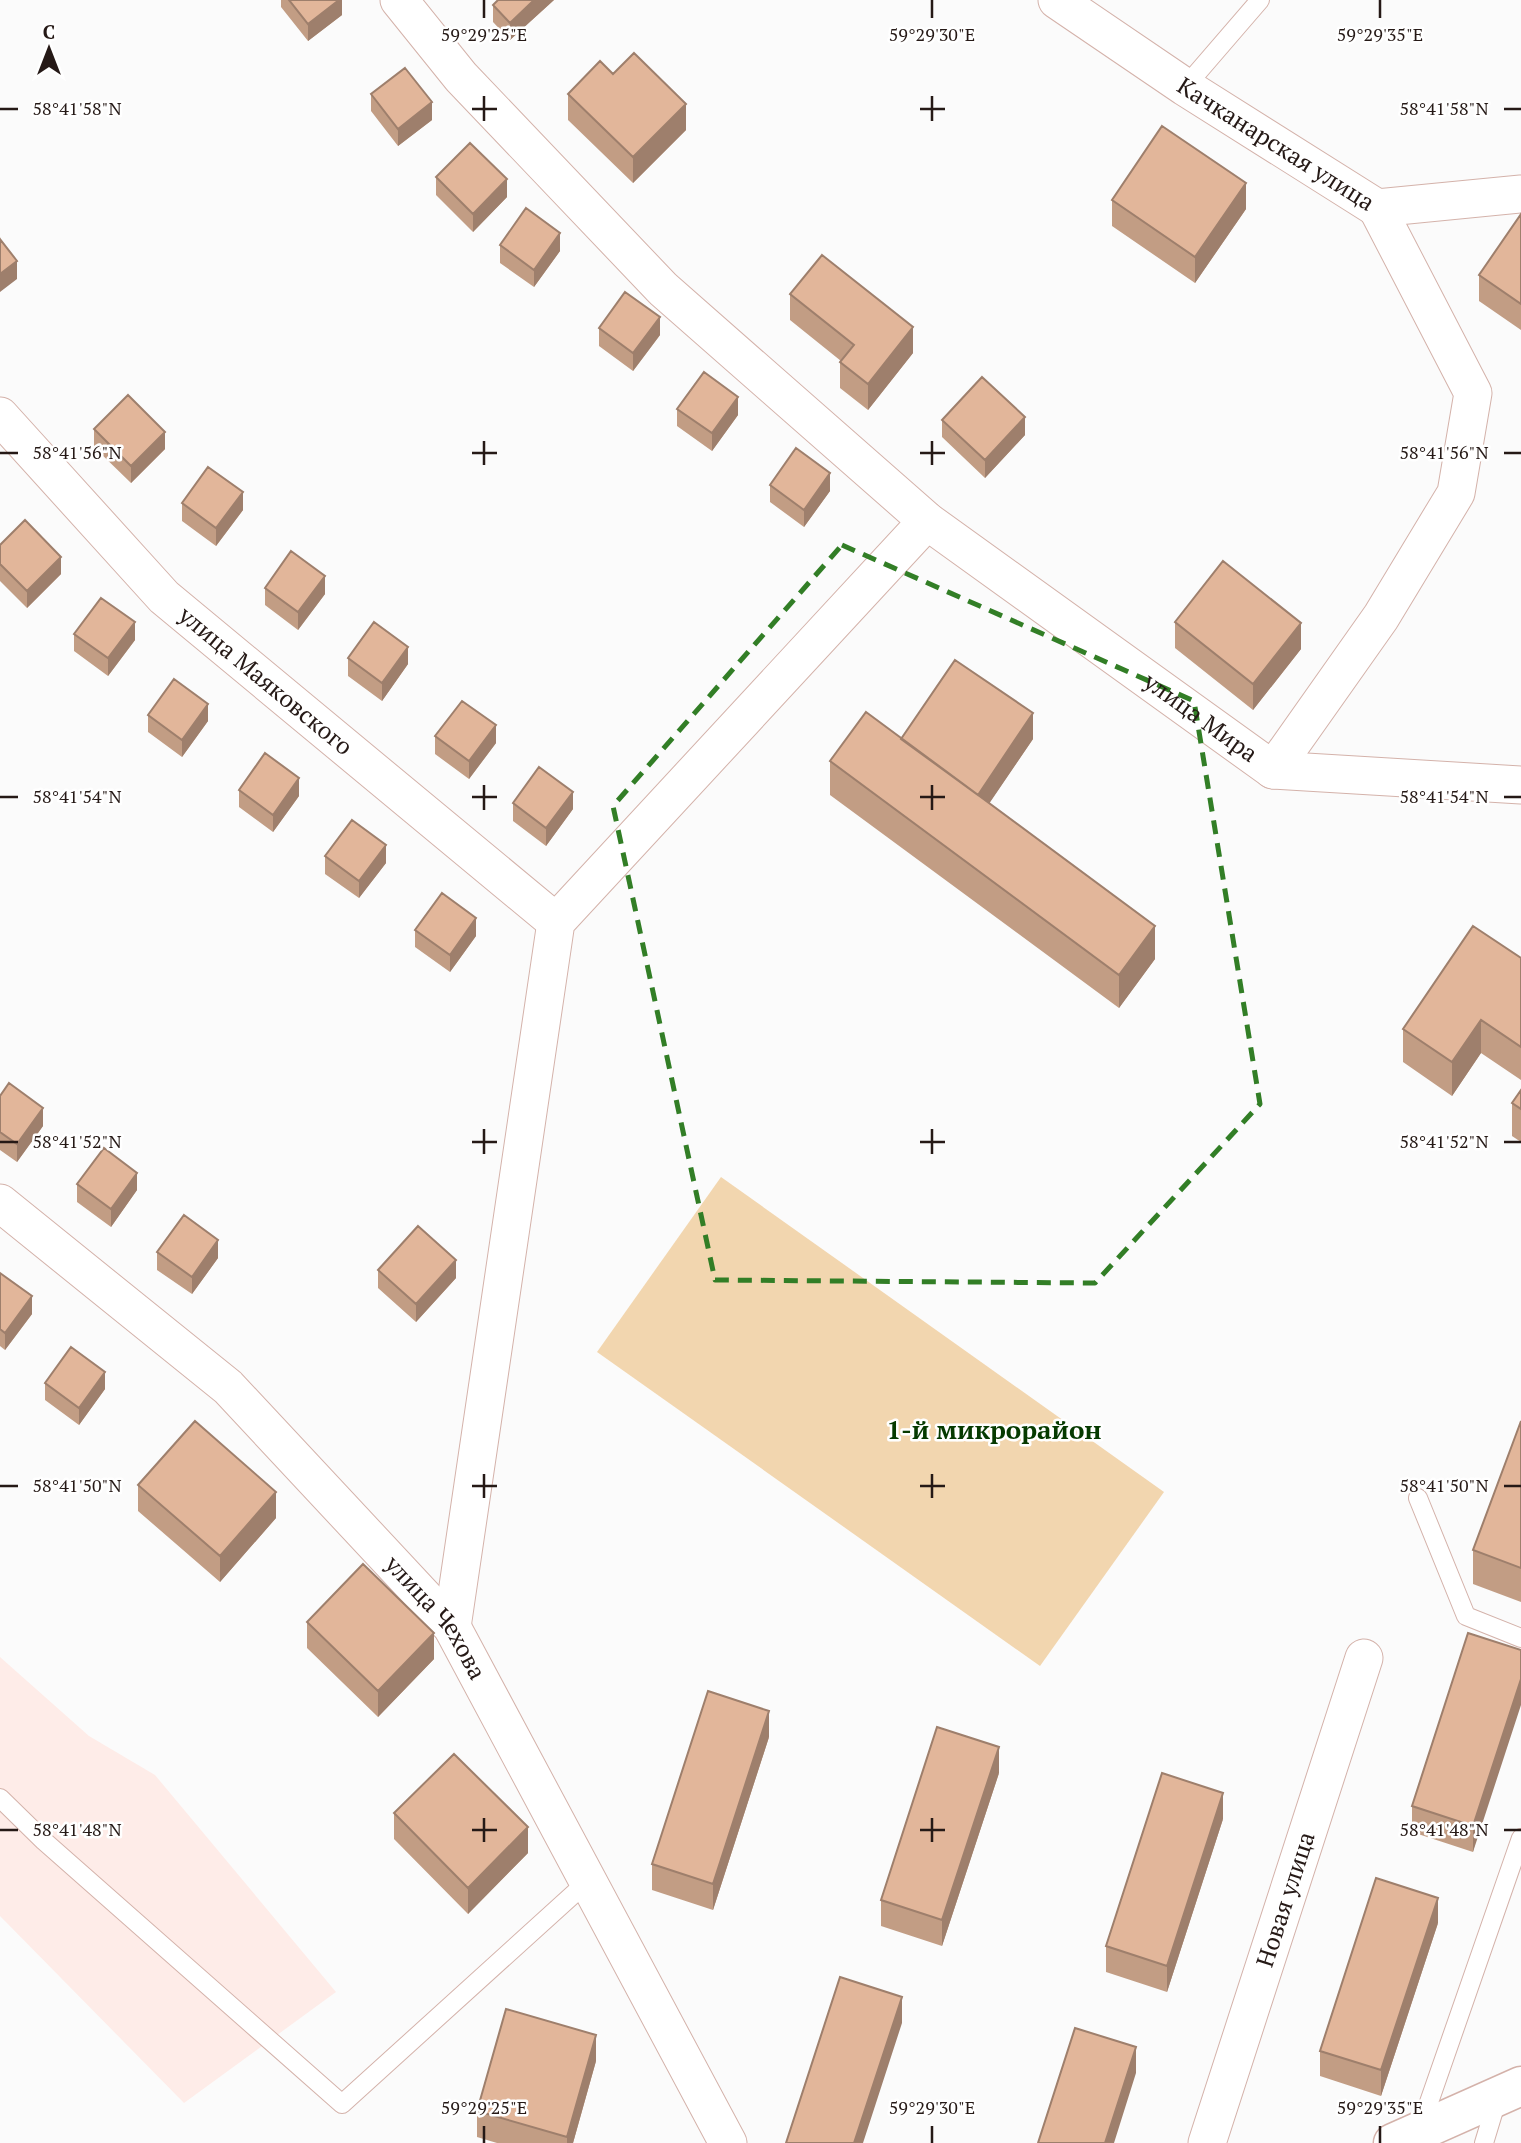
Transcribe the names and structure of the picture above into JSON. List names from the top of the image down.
{
  "streets": {
    "street": [
      "Качканарская улица",
      "улица Маяковского",
      "улица Мира",
      "улица Чехова",
      "Новая улица"
    ]
  },
  "districts": ["1-й микрорайон"],
  "north": "top",
  "coordinates": [
    "59°29'25\"E",
    "59°29'30\"E",
    "59°29'35\"E",
    "58°41'58\"N",
    "58°41'56\"N",
    "58°41'54\"N",
    "58°41'52\"N",
    "58°41'50\"N",
    "58°41'48\"N"
  ]
}
